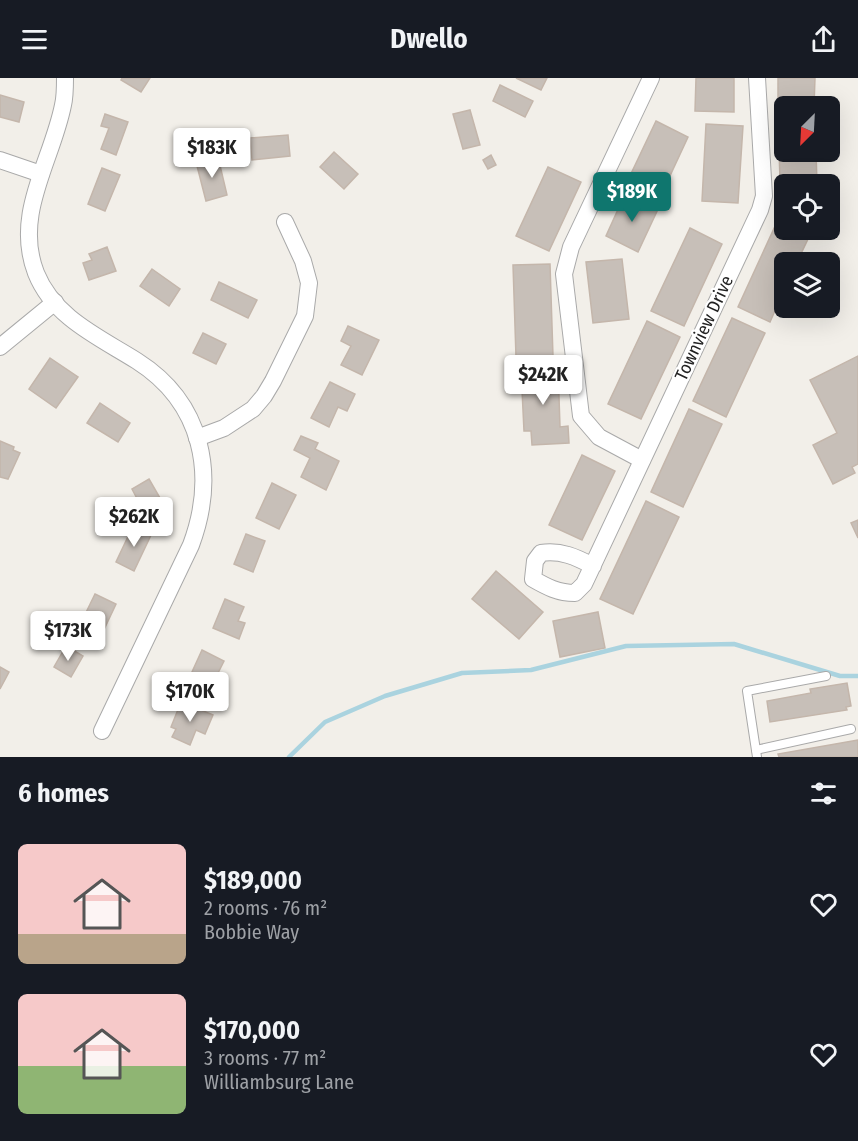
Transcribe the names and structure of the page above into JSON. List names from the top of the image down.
{
  "streets": {
    "street": ["Townview Drive"]
  },
  "north": "bottom left",
  "page": {
    "header": "Dwello",
    "price": [
      "$183K",
      "$189K",
      "$242K",
      "$262K",
      "$173K",
      "$170K"
    ],
    "heading": "6 homes",
    "list": [
      {
        "name": "$189,000",
        "note": "2 rooms · 76 m² · Bobbie Way"
      },
      {
        "name": "$170,000",
        "note": "3 rooms · 77 m² · Williambsurg Lane"
      }
    ]
  }
}
